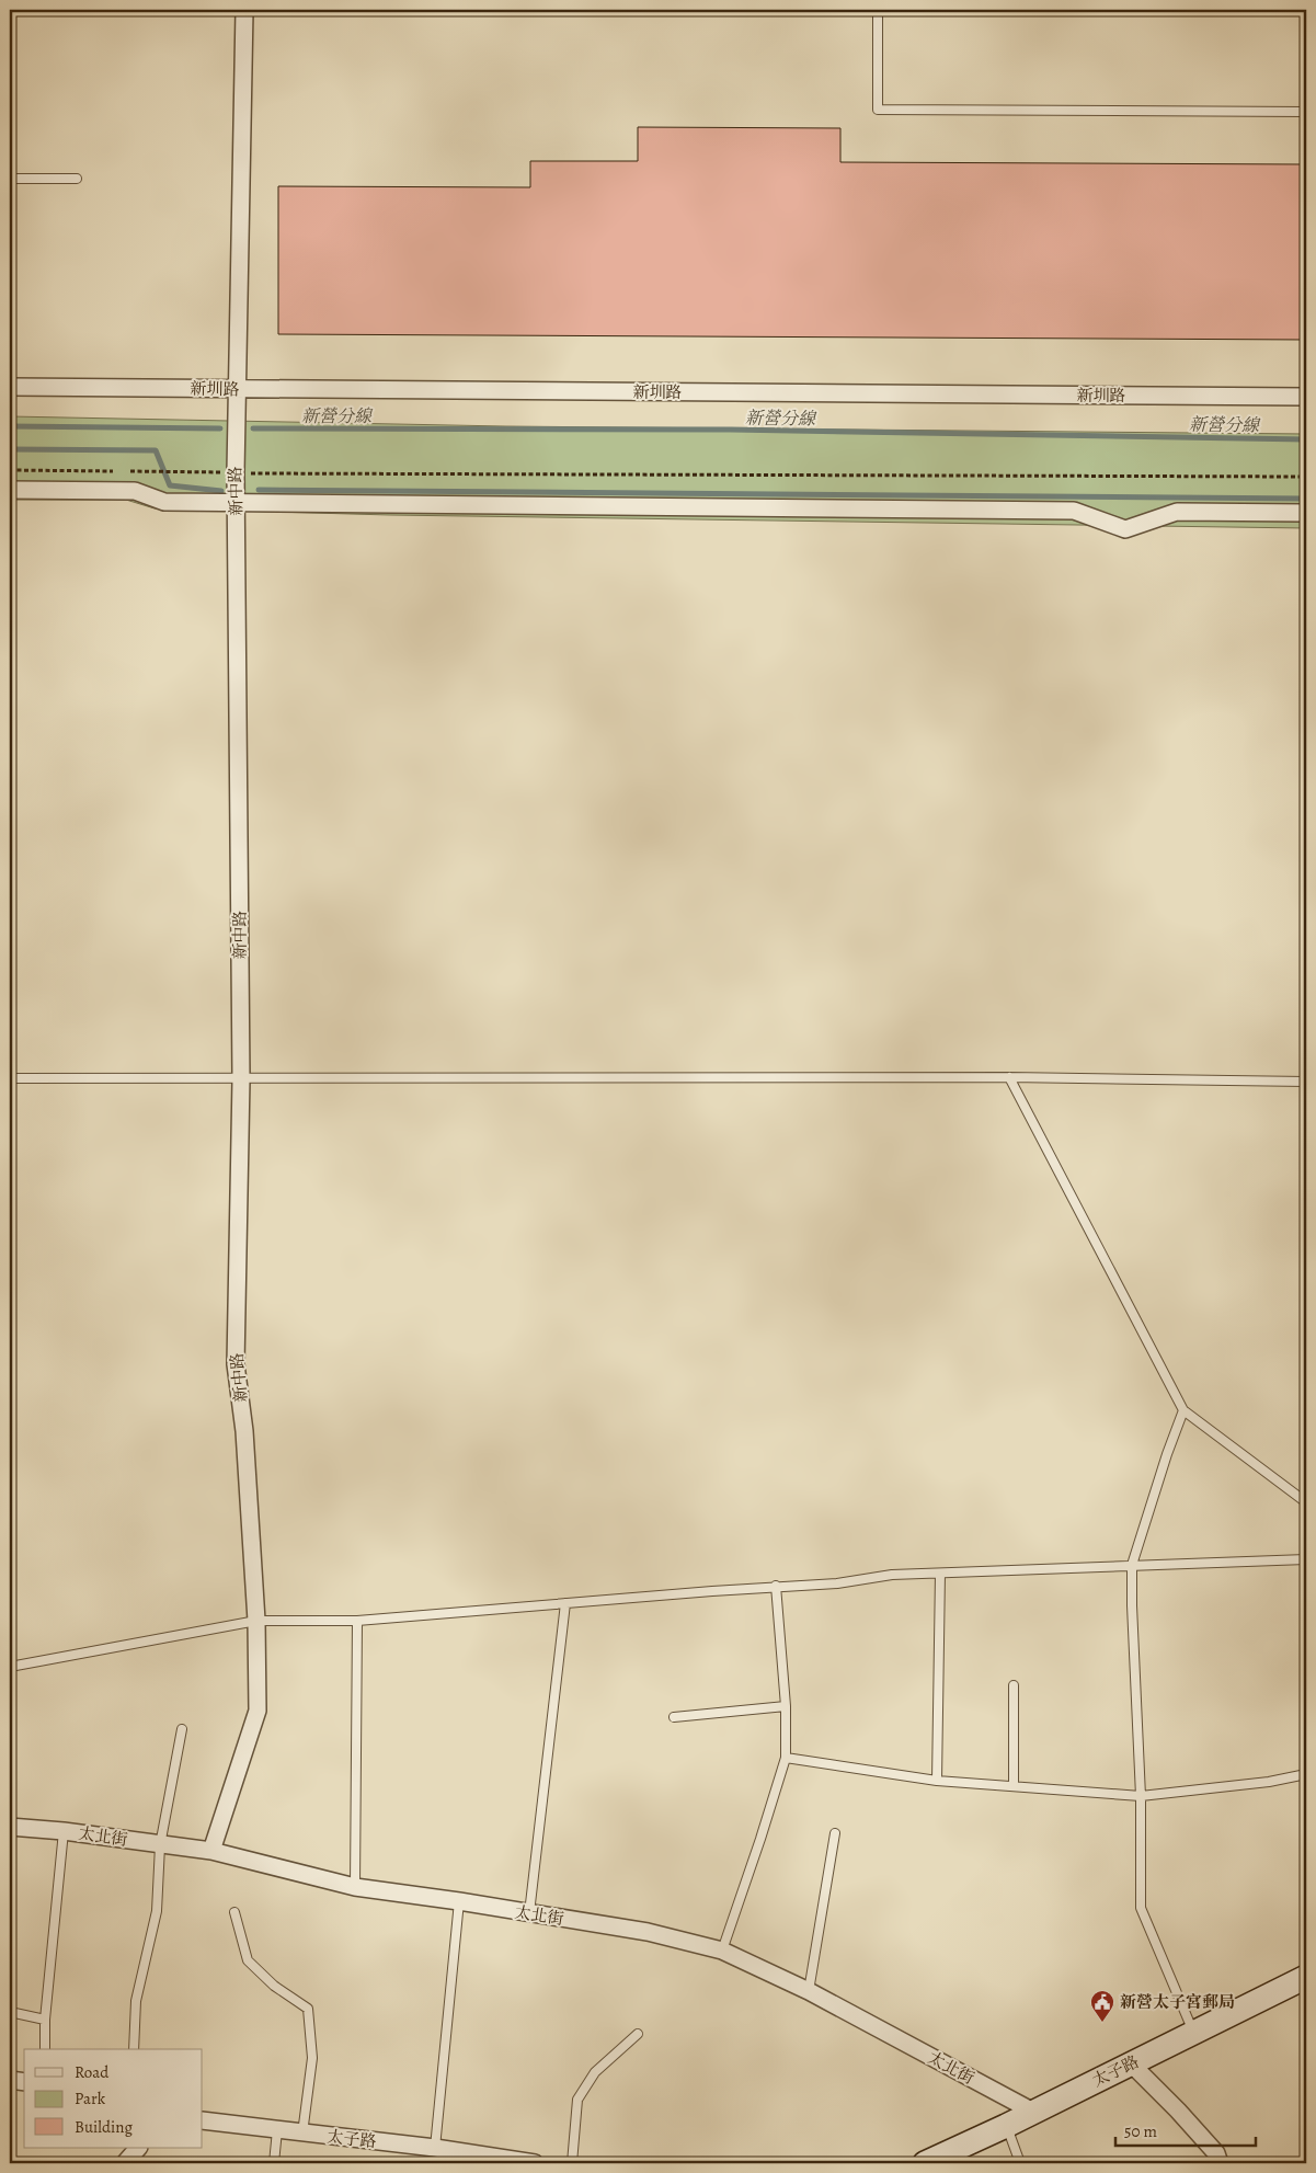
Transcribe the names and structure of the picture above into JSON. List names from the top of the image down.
{
  "streets": {
    "street": [
      "新圳路",
      "新中路",
      "太北街",
      "太子路"
    ]
  },
  "crossings": [
    ["新圳路", "新中路"],
    ["新中路", "太北街"],
    ["太北街", "太子路"]
  ],
  "water": ["新營分線"],
  "places": {
    "public building": ["新營太子宮郵局"]
  },
  "legend": ["Road", "Park", "Building"],
  "scale_bar": "50 m"
}
